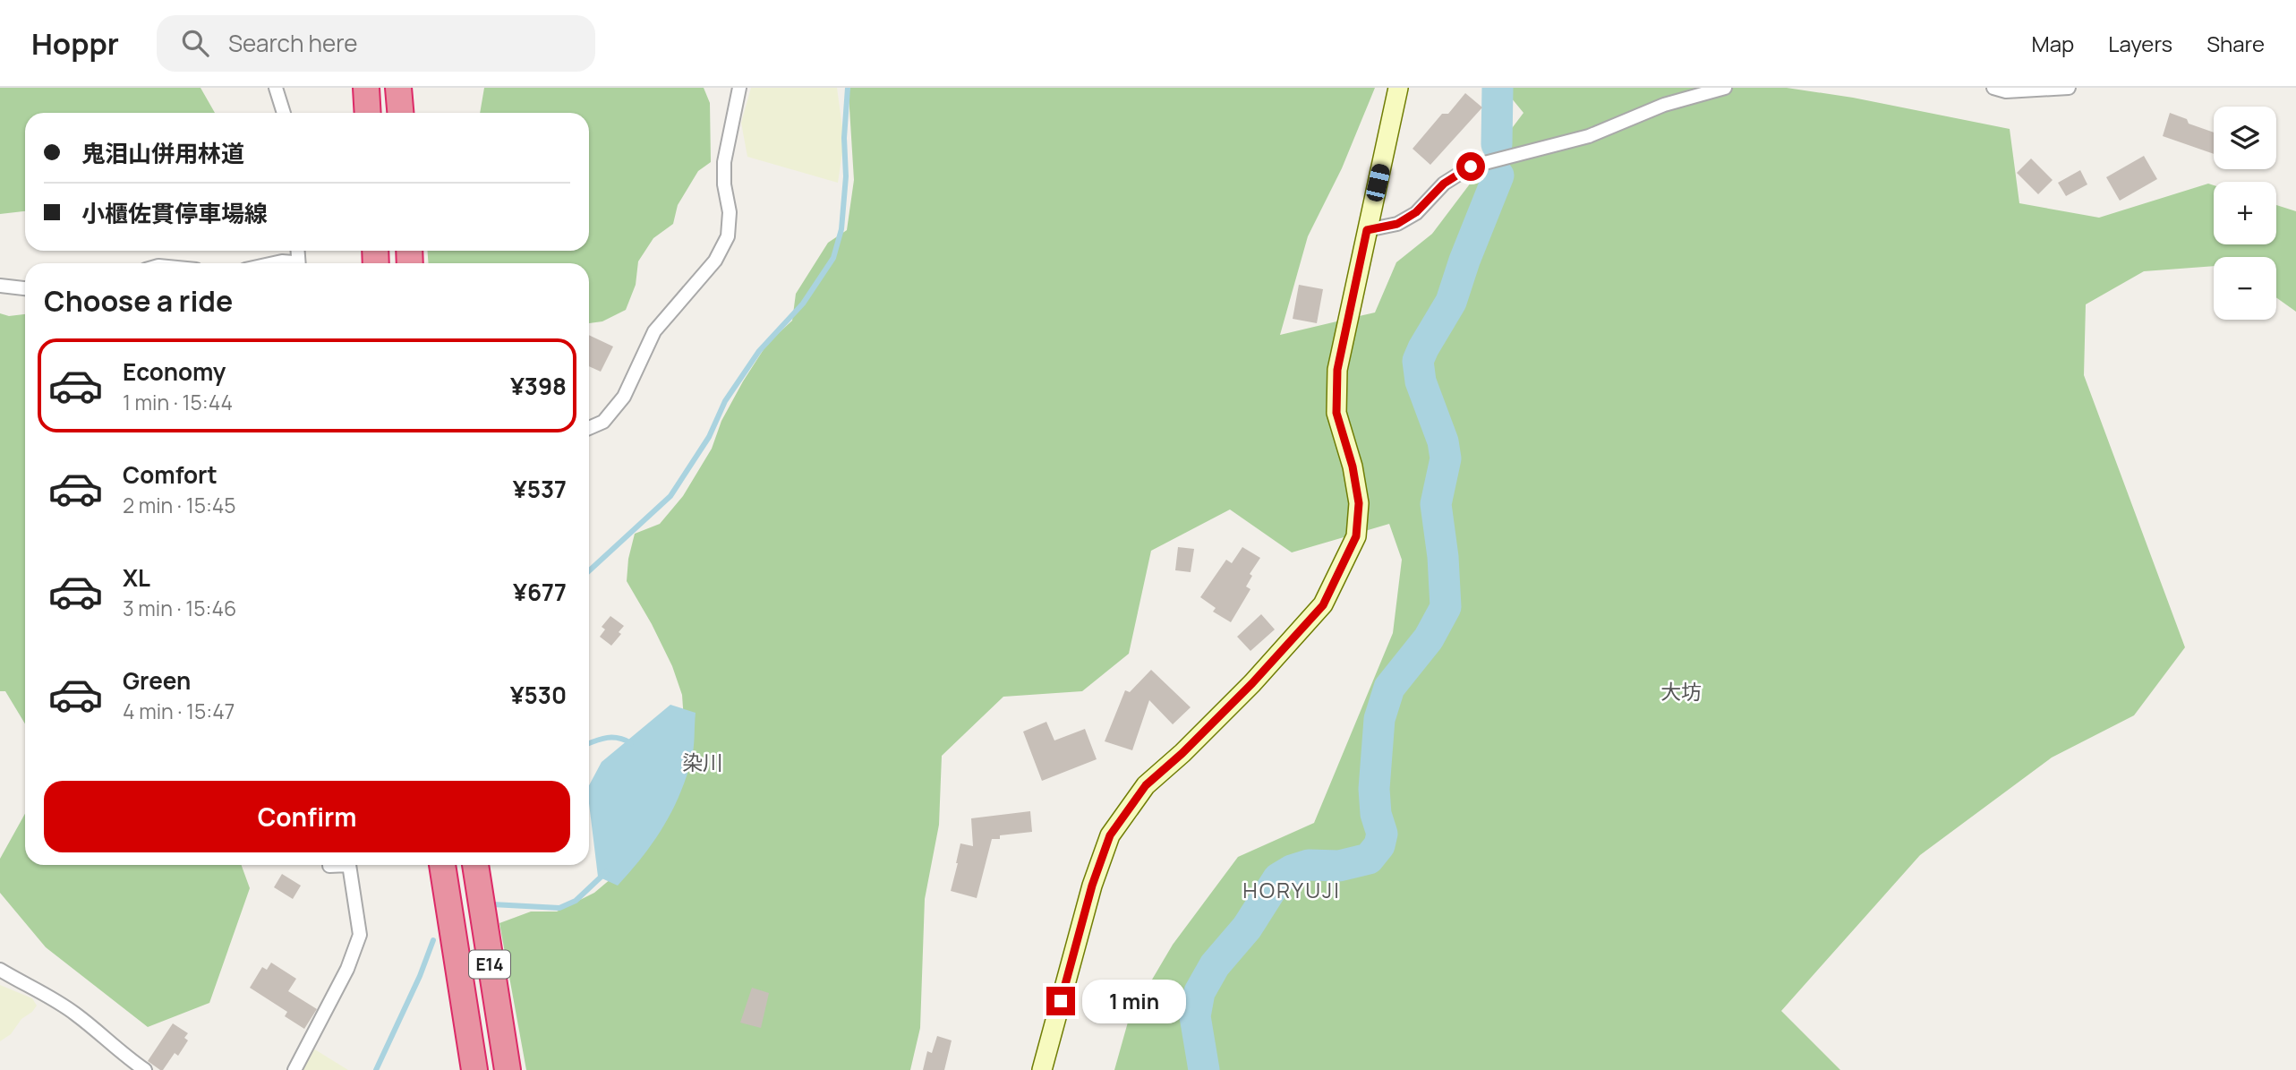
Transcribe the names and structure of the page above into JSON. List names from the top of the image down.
{
  "streets": {
    "highway": ["E14"]
  },
  "districts": ["大坊", "染川", "HORYUJI"],
  "page": {
    "header": "Hoppr",
    "search": "Search here",
    "nav": ["Map", "Layers", "Share"],
    "map_buttons": ["+", "−"],
    "banner": ["鬼泪山併用林道", "小櫃佐貫停車場線"],
    "heading": "Choose a ride",
    "list": [
      {
        "name": "Economy",
        "note": "1 min · 15:44",
        "value": "¥398"
      },
      {
        "name": "Comfort",
        "note": "2 min · 15:45",
        "value": "¥537"
      },
      {
        "name": "XL",
        "note": "3 min · 15:46",
        "value": "¥677"
      },
      {
        "name": "Green",
        "note": "4 min · 15:47",
        "value": "¥530"
      }
    ],
    "buttons": "Confirm",
    "bubble": "1 min"
  }
}
